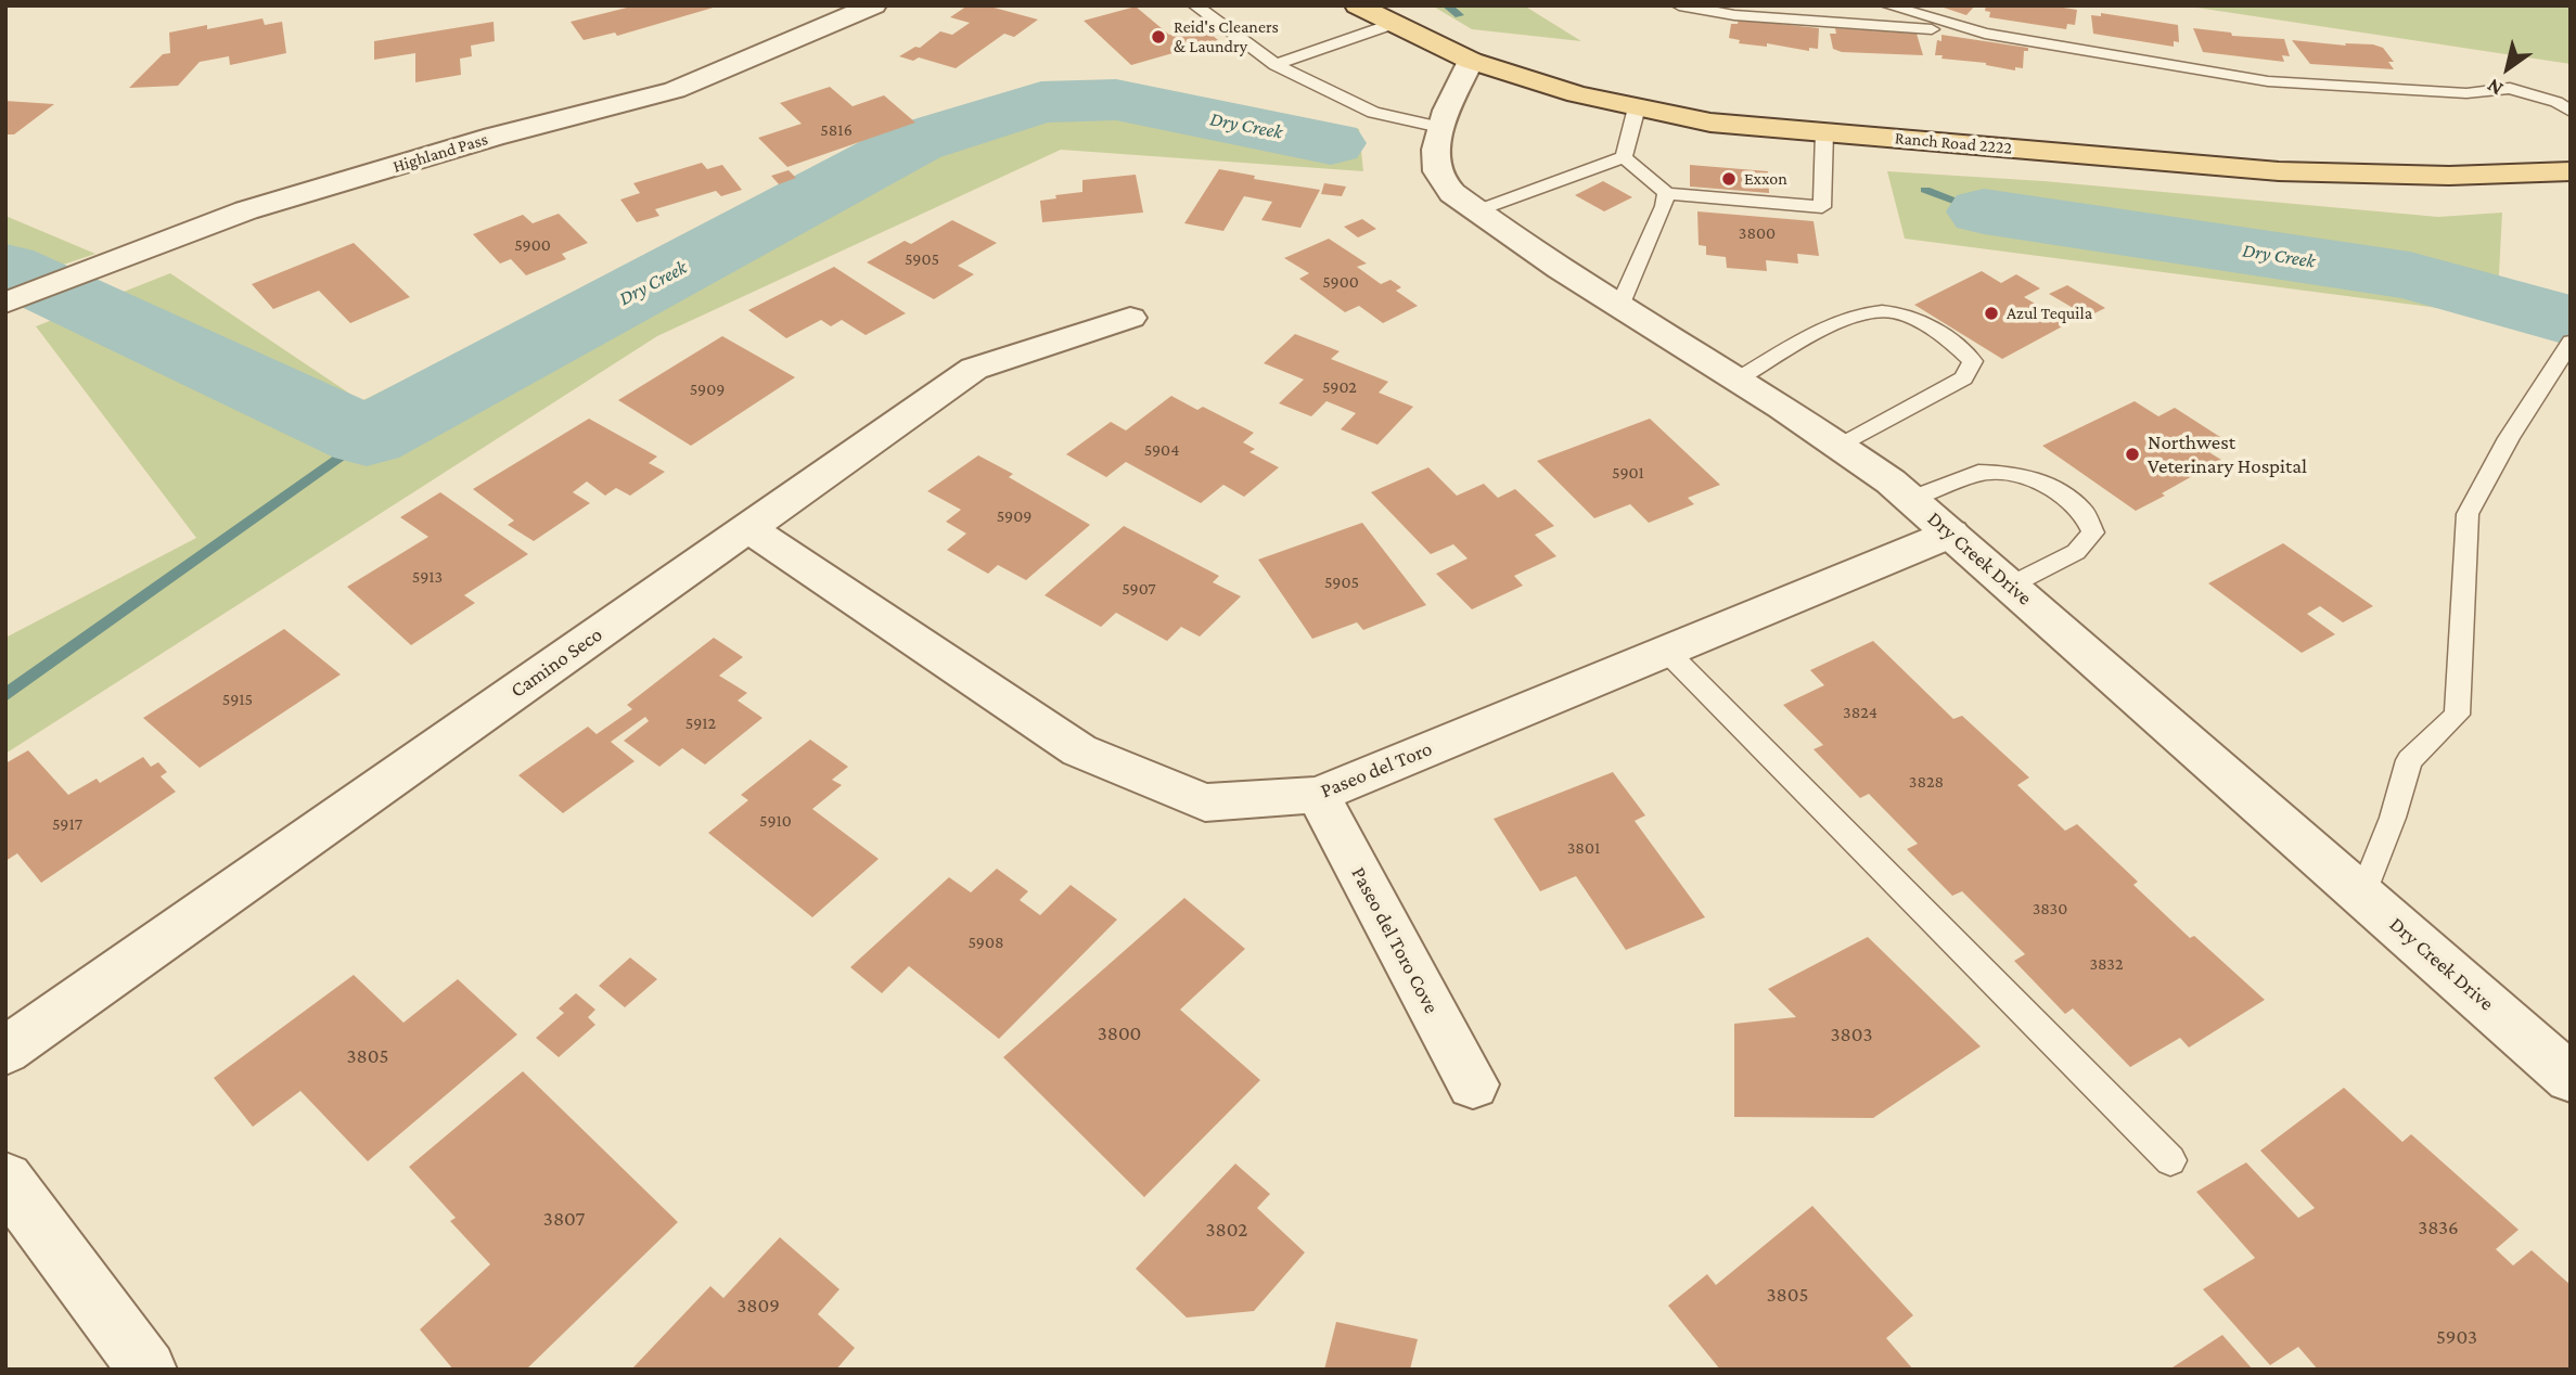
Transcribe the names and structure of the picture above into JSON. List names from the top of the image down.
{
  "streets": {
    "main road": ["Ranch Road 2222"],
    "street": [
      "Highland Pass",
      "Dry Creek Drive",
      "Camino Seco",
      "Paseo del Toro",
      "Paseo del Toro Cove"
    ]
  },
  "crossings": [
    ["Ranch Road 2222", "Dry Creek Drive"],
    ["Dry Creek Drive", "Paseo del Toro"],
    ["Camino Seco", "Paseo del Toro"],
    ["Paseo del Toro", "Paseo del Toro Cove"]
  ],
  "water": ["Dry Creek"],
  "places": [
    "Reid's Cleaners & Laundry",
    "Exxon",
    "Azul Tequila",
    "Northwest Veterinary Hospital"
  ],
  "house_numbers": [
    "5816",
    "3800",
    "5900",
    "5905",
    "5900",
    "5902",
    "5909",
    "5904",
    "5901",
    "5909",
    "5913",
    "5905",
    "5907",
    "5915",
    "3824",
    "5912",
    "3828",
    "5910",
    "5917",
    "3801",
    "3830",
    "5908",
    "3832",
    "3800",
    "3803",
    "3805",
    "3807",
    "3836",
    "3802",
    "3805",
    "3809",
    "5903"
  ],
  "north": "bottom left"
}
